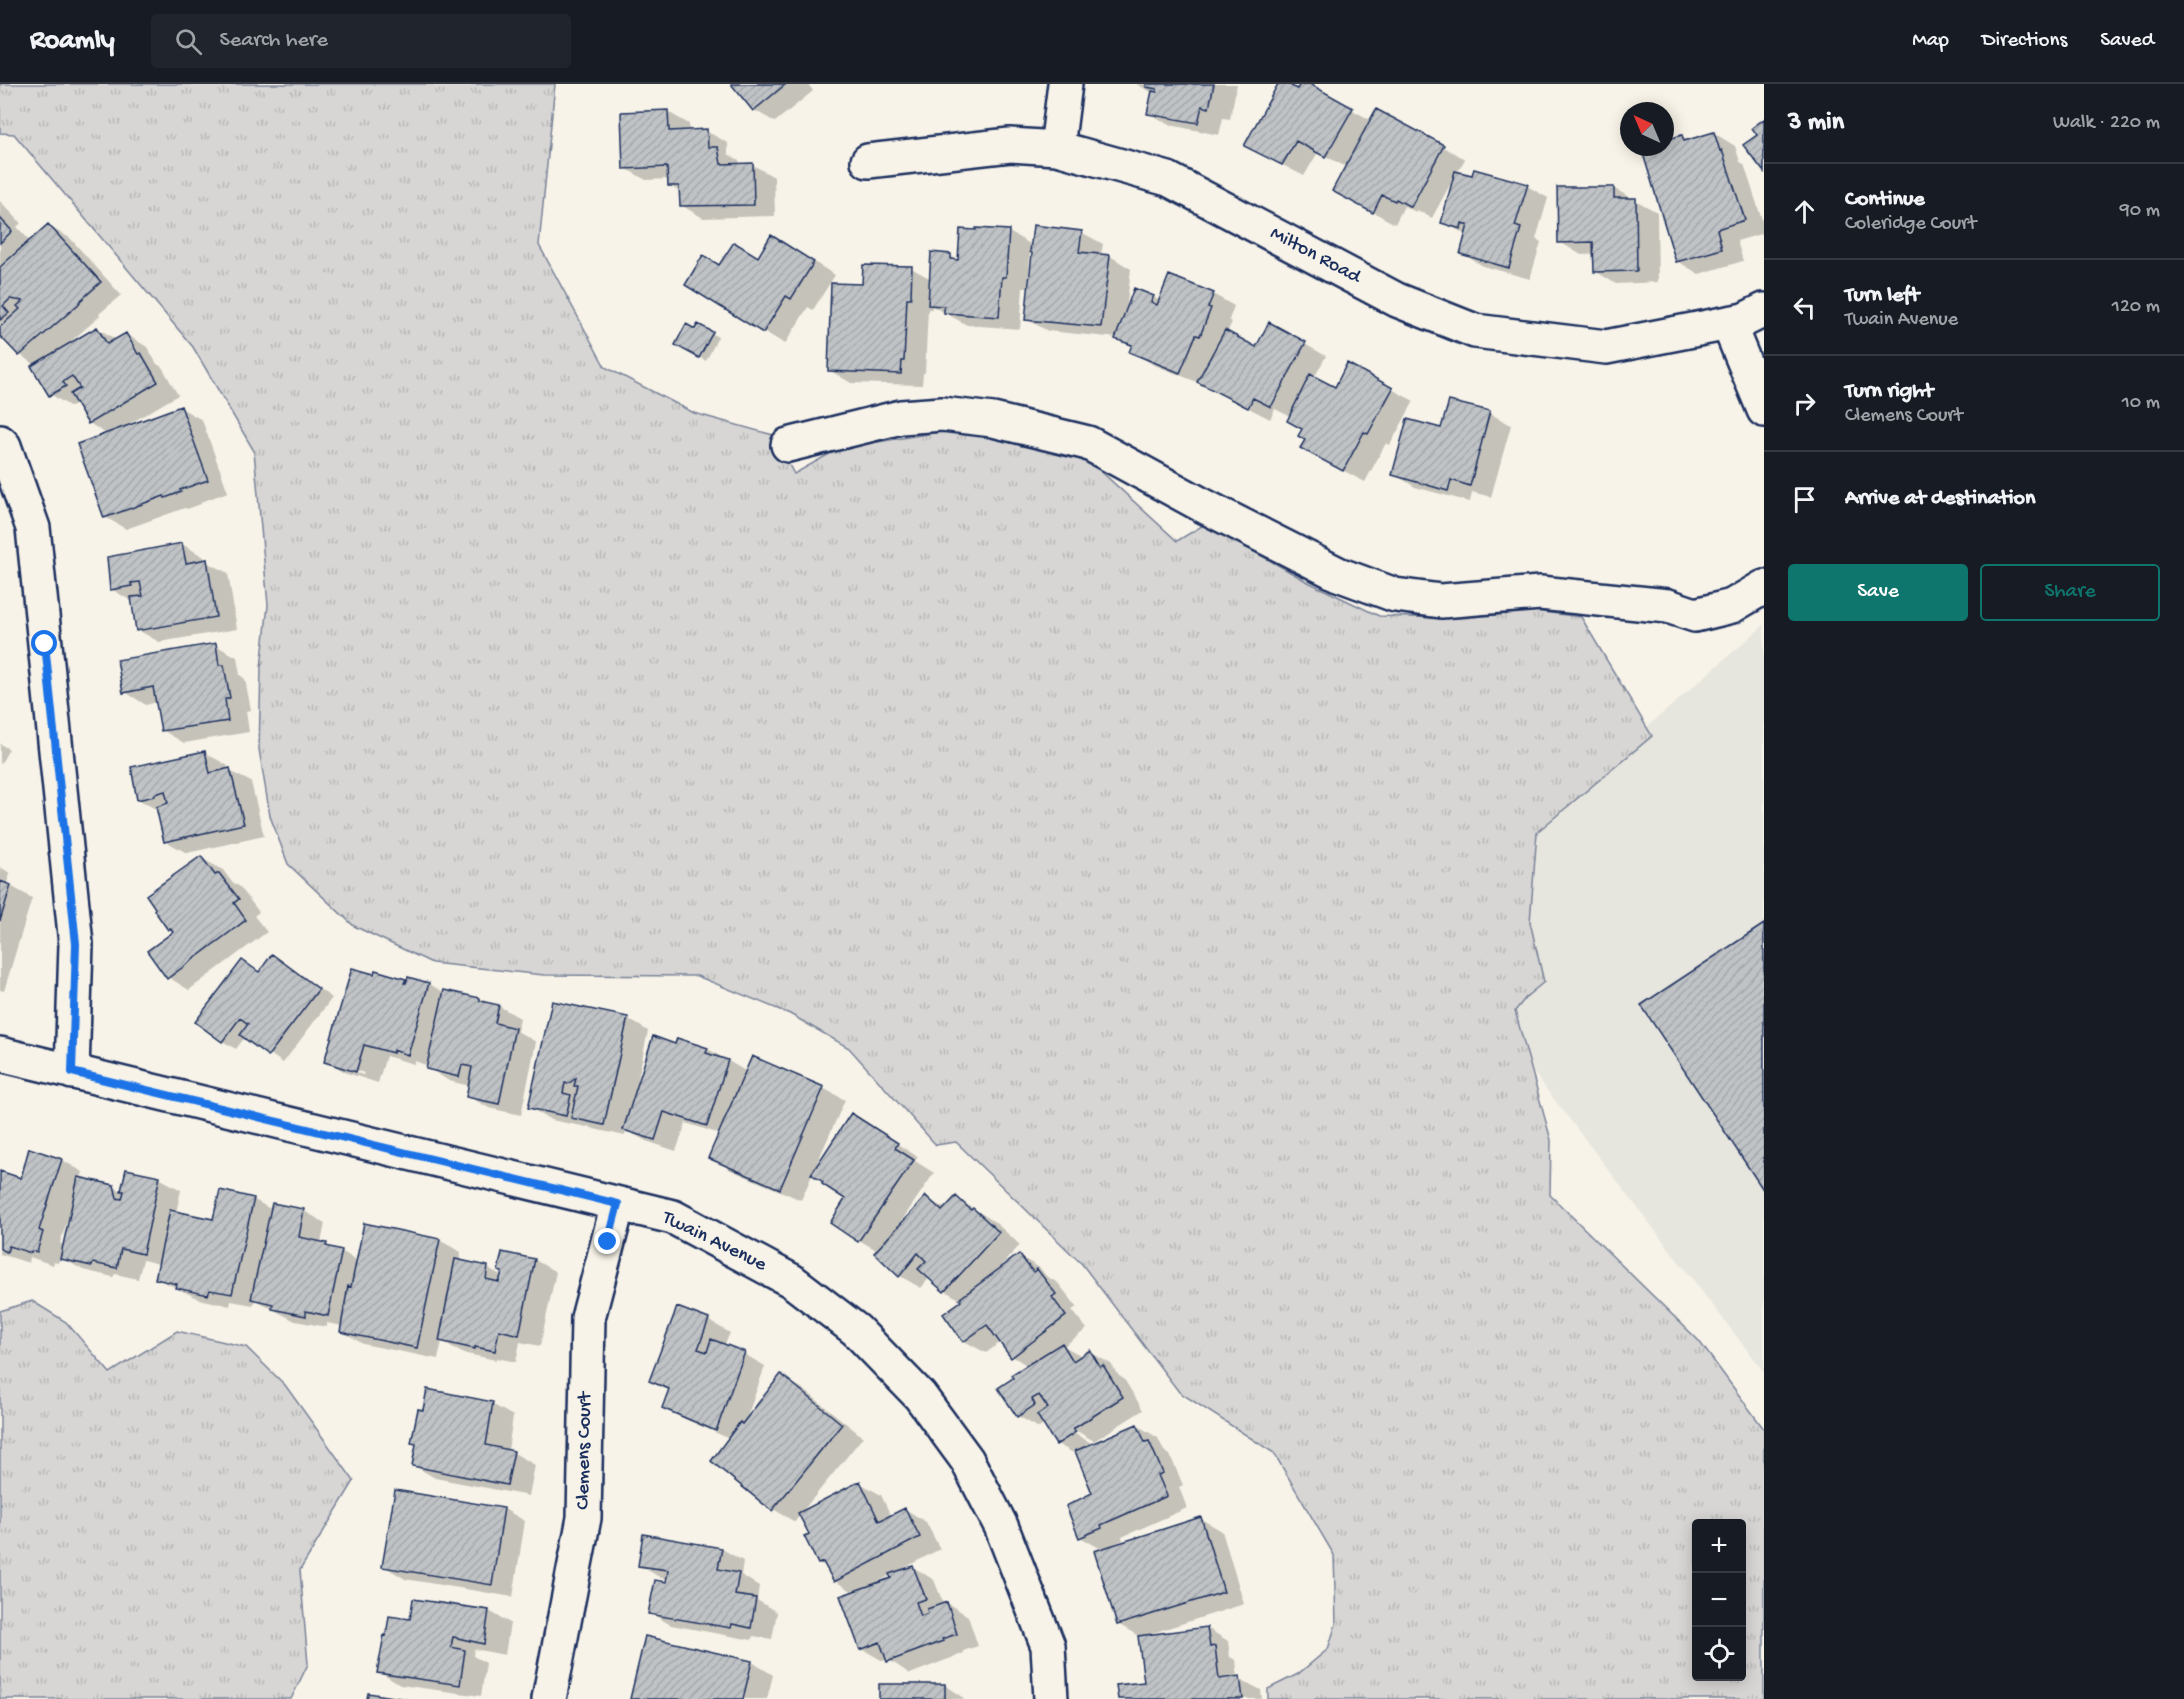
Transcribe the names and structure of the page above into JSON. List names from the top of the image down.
{
  "streets": {
    "street": ["Milton Road", "Twain Avenue", "Clemens Court"]
  },
  "crossings": [
    ["Twain Avenue", "Clemens Court"]
  ],
  "north": "top left",
  "page": {
    "header": "Roamly",
    "search": "Search here",
    "nav": ["Map", "Directions", "Saved"],
    "heading": ["3 min", "Walk · 220 m"],
    "list": [
      ["Continue", "Coleridge Court", "90 m"],
      ["Turn left", "Twain Avenue", "120 m"],
      ["Turn right", "Clemens Court", "10 m"],
      "Arrive at destination"
    ],
    "buttons": ["Save", "Share"],
    "map_buttons": ["+", "−"]
  }
}
